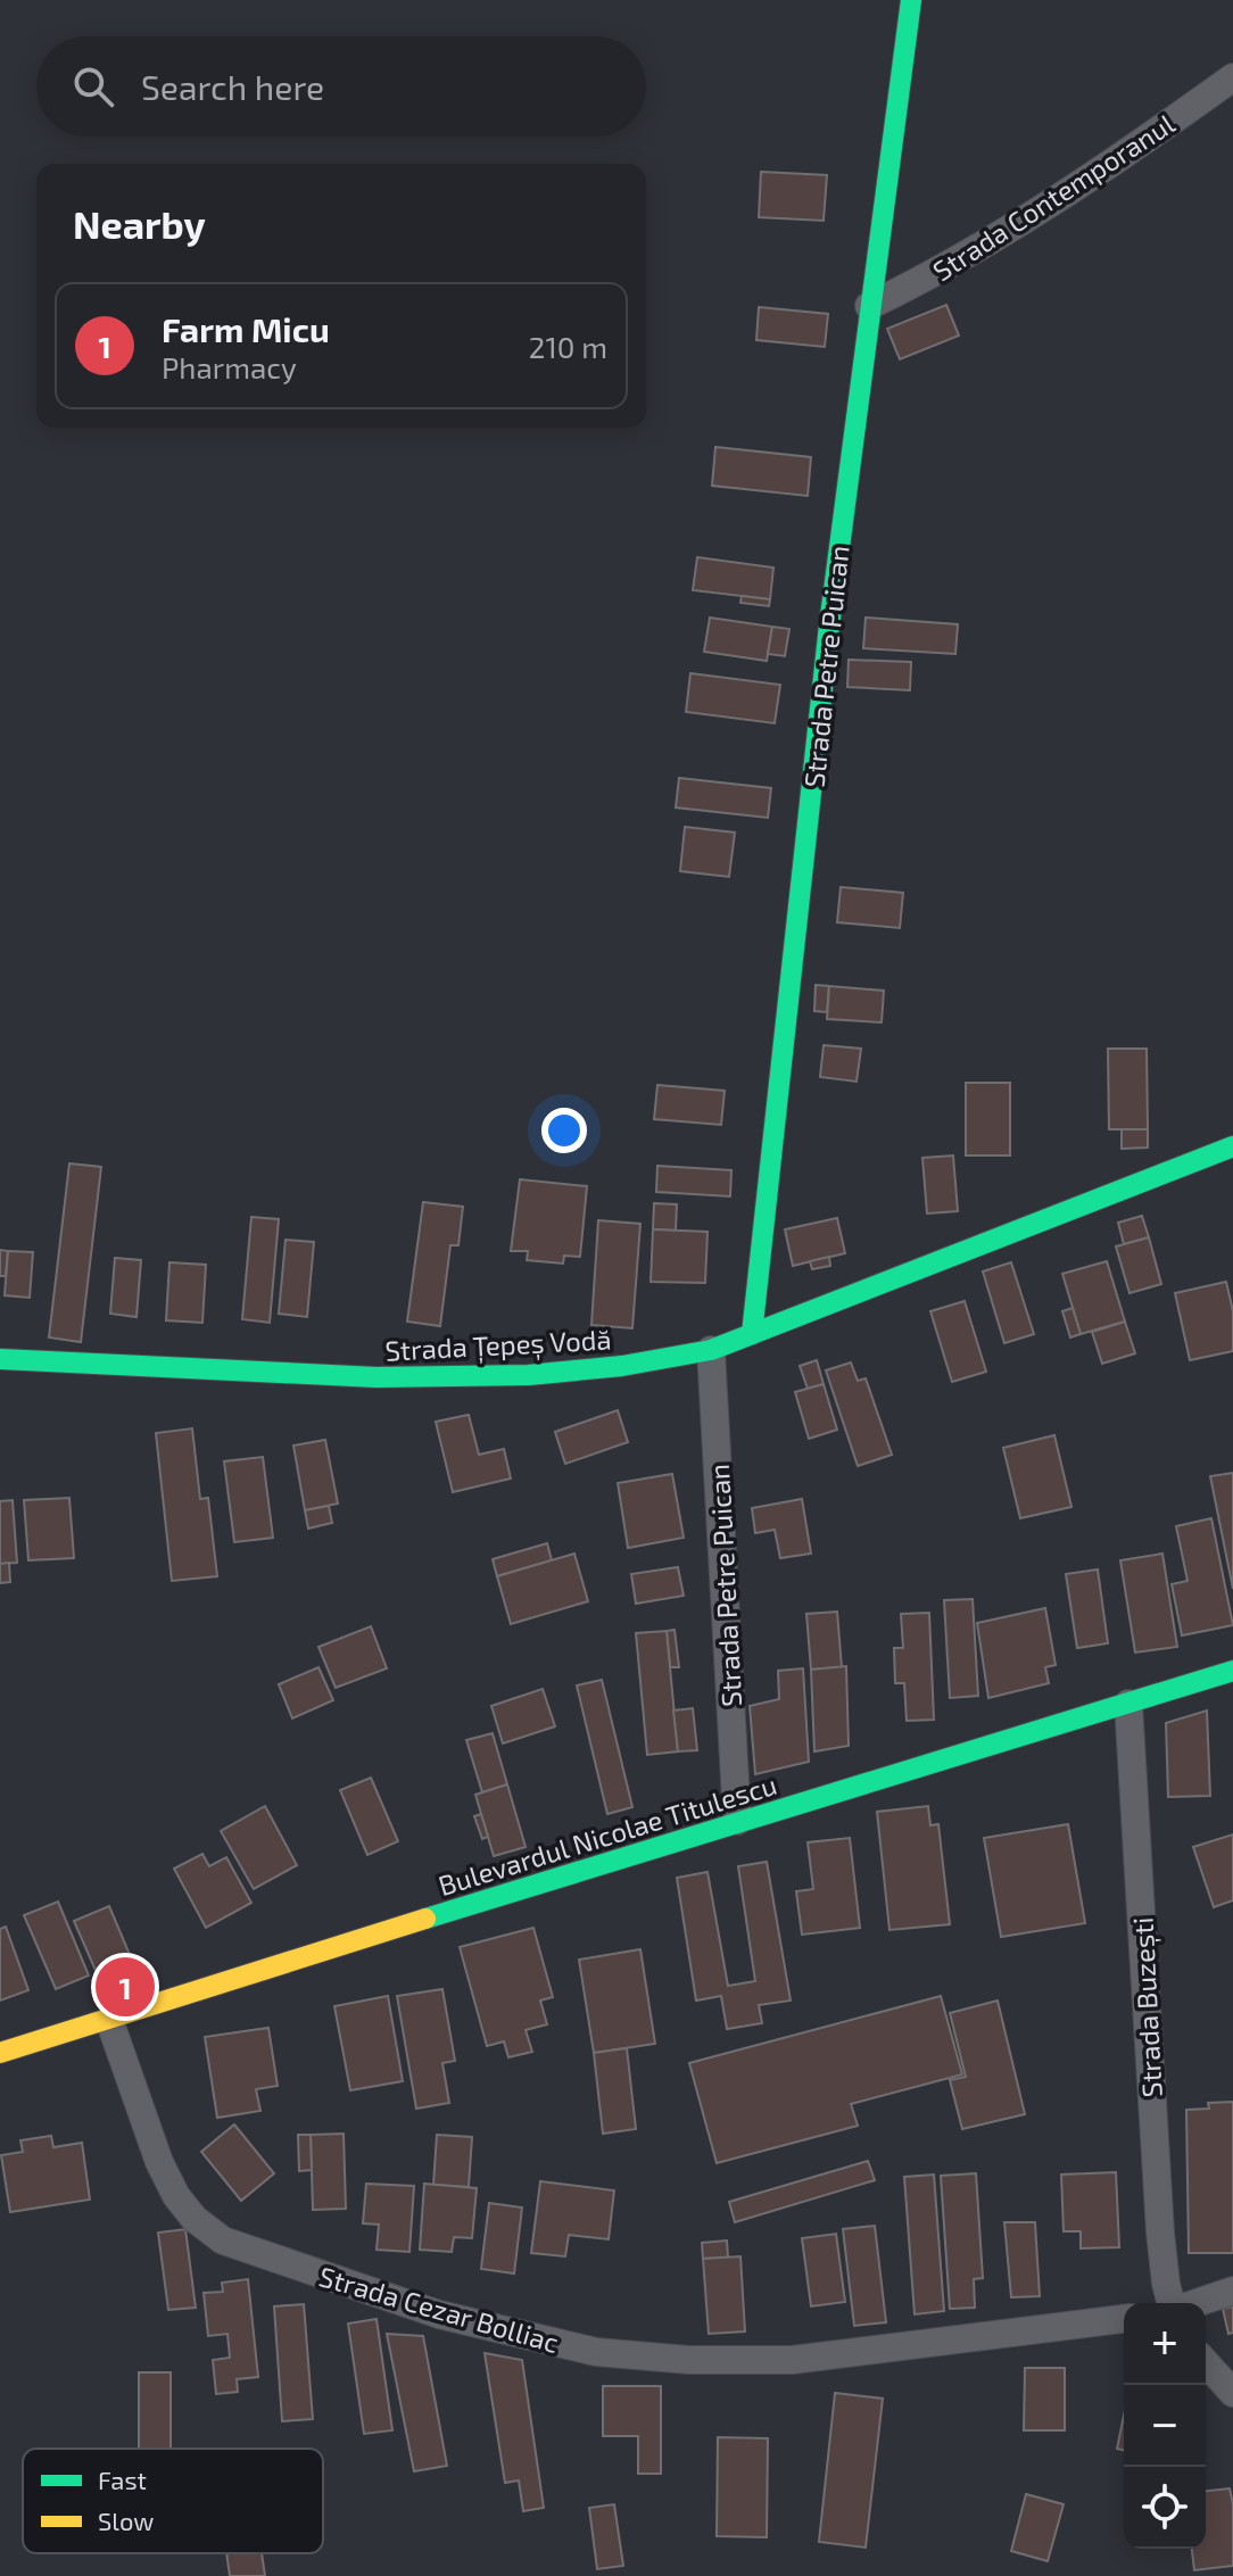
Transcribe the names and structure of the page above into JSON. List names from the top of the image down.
{
  "streets": {
    "street": [
      "Strada Contemporanul",
      "Strada Petre Puican",
      "Strada Țepeș Vodă",
      "Bulevardul Nicolae Titulescu",
      "Strada Buzești",
      "Strada Cezar Bolliac"
    ]
  },
  "crossings": [
    ["Strada Contemporanul", "Strada Petre Puican"],
    ["Strada Petre Puican", "Strada Țepeș Vodă"],
    ["Strada Petre Puican", "Bulevardul Nicolae Titulescu"],
    ["Bulevardul Nicolae Titulescu", "Strada Buzești"],
    ["Bulevardul Nicolae Titulescu", "Strada Cezar Bolliac"]
  ],
  "legend": ["Fast", "Slow"],
  "page": {
    "search": "Search here",
    "heading": "Nearby",
    "list": [
      {
        "mark": "1",
        "name": "Farm Micu",
        "note": "Pharmacy",
        "value": "210 m"
      }
    ],
    "pins": "1",
    "map_buttons": ["+", "−"]
  }
}
